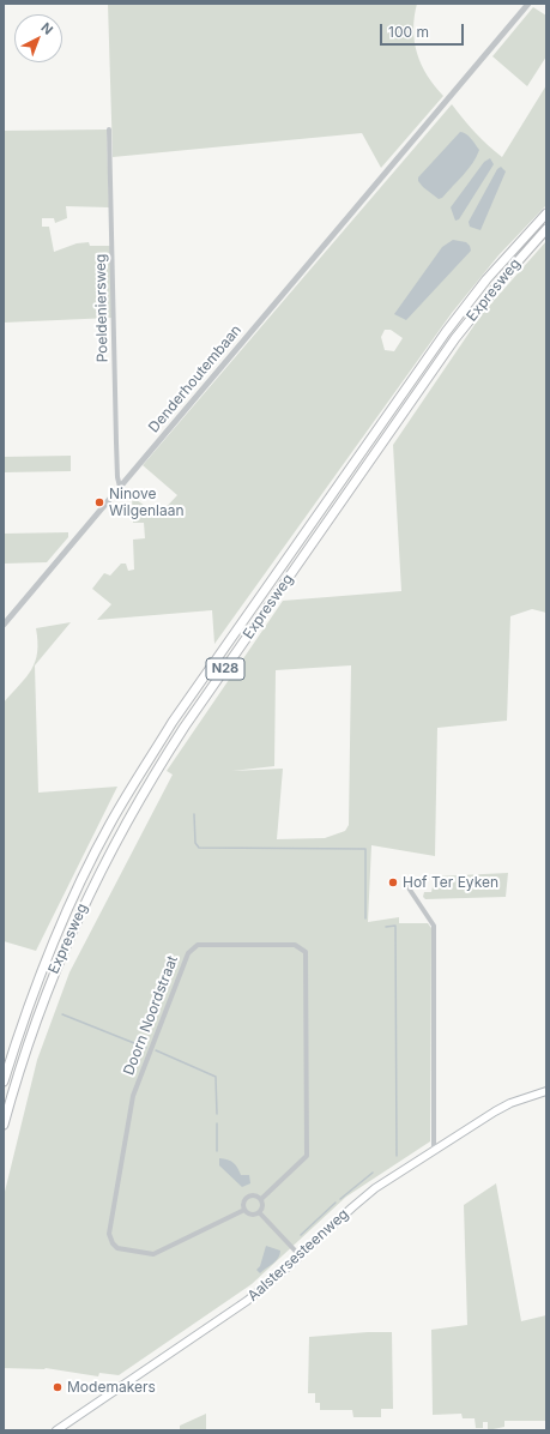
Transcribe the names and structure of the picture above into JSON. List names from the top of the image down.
{
  "streets": {
    "highway": ["Expresweg", "N28"],
    "main road": ["Aalstersesteenweg"],
    "street": ["Poeldeniersweg", "Denderhoutembaan", "Doorn Noordstraat"]
  },
  "crossings": [
    ["Poeldeniersweg", "Denderhoutembaan"]
  ],
  "places": ["Ninove Wilgenlaan", "Hof Ter Eyken", "Modemakers"],
  "scale_bar": "100 m",
  "north": "top right"
}
